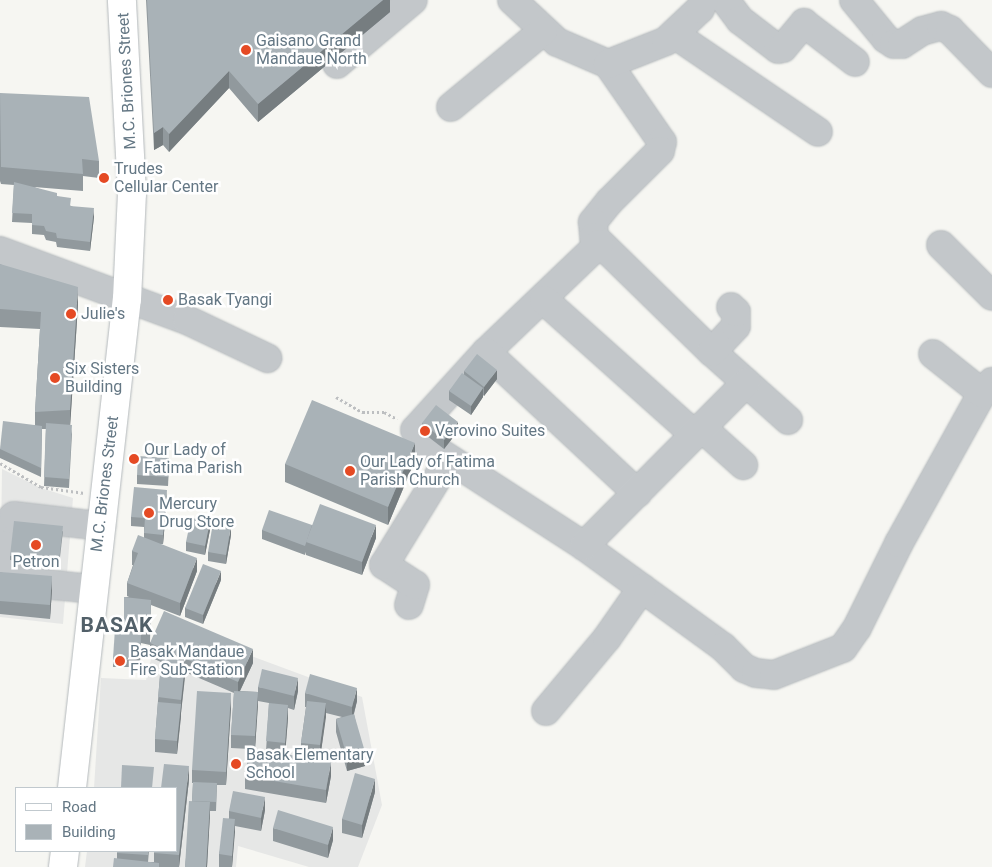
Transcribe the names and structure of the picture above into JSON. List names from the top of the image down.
{
  "streets": {
    "main road": ["M.C. Briones Street"]
  },
  "districts": ["BASAK"],
  "places": [
    "Gaisano Grand Mandaue North",
    "Trudes Cellular Center",
    "Basak Tyangi",
    "Julie's",
    "Six Sisters Building",
    "Verovino Suites",
    "Our Lady of Fatima Parish",
    "Our Lady of Fatima Parish Church",
    "Mercury Drug Store",
    "Petron",
    "Basak Mandaue Fire Sub-Station",
    "Basak Elementary School"
  ],
  "legend": ["Road", "Building"]
}
